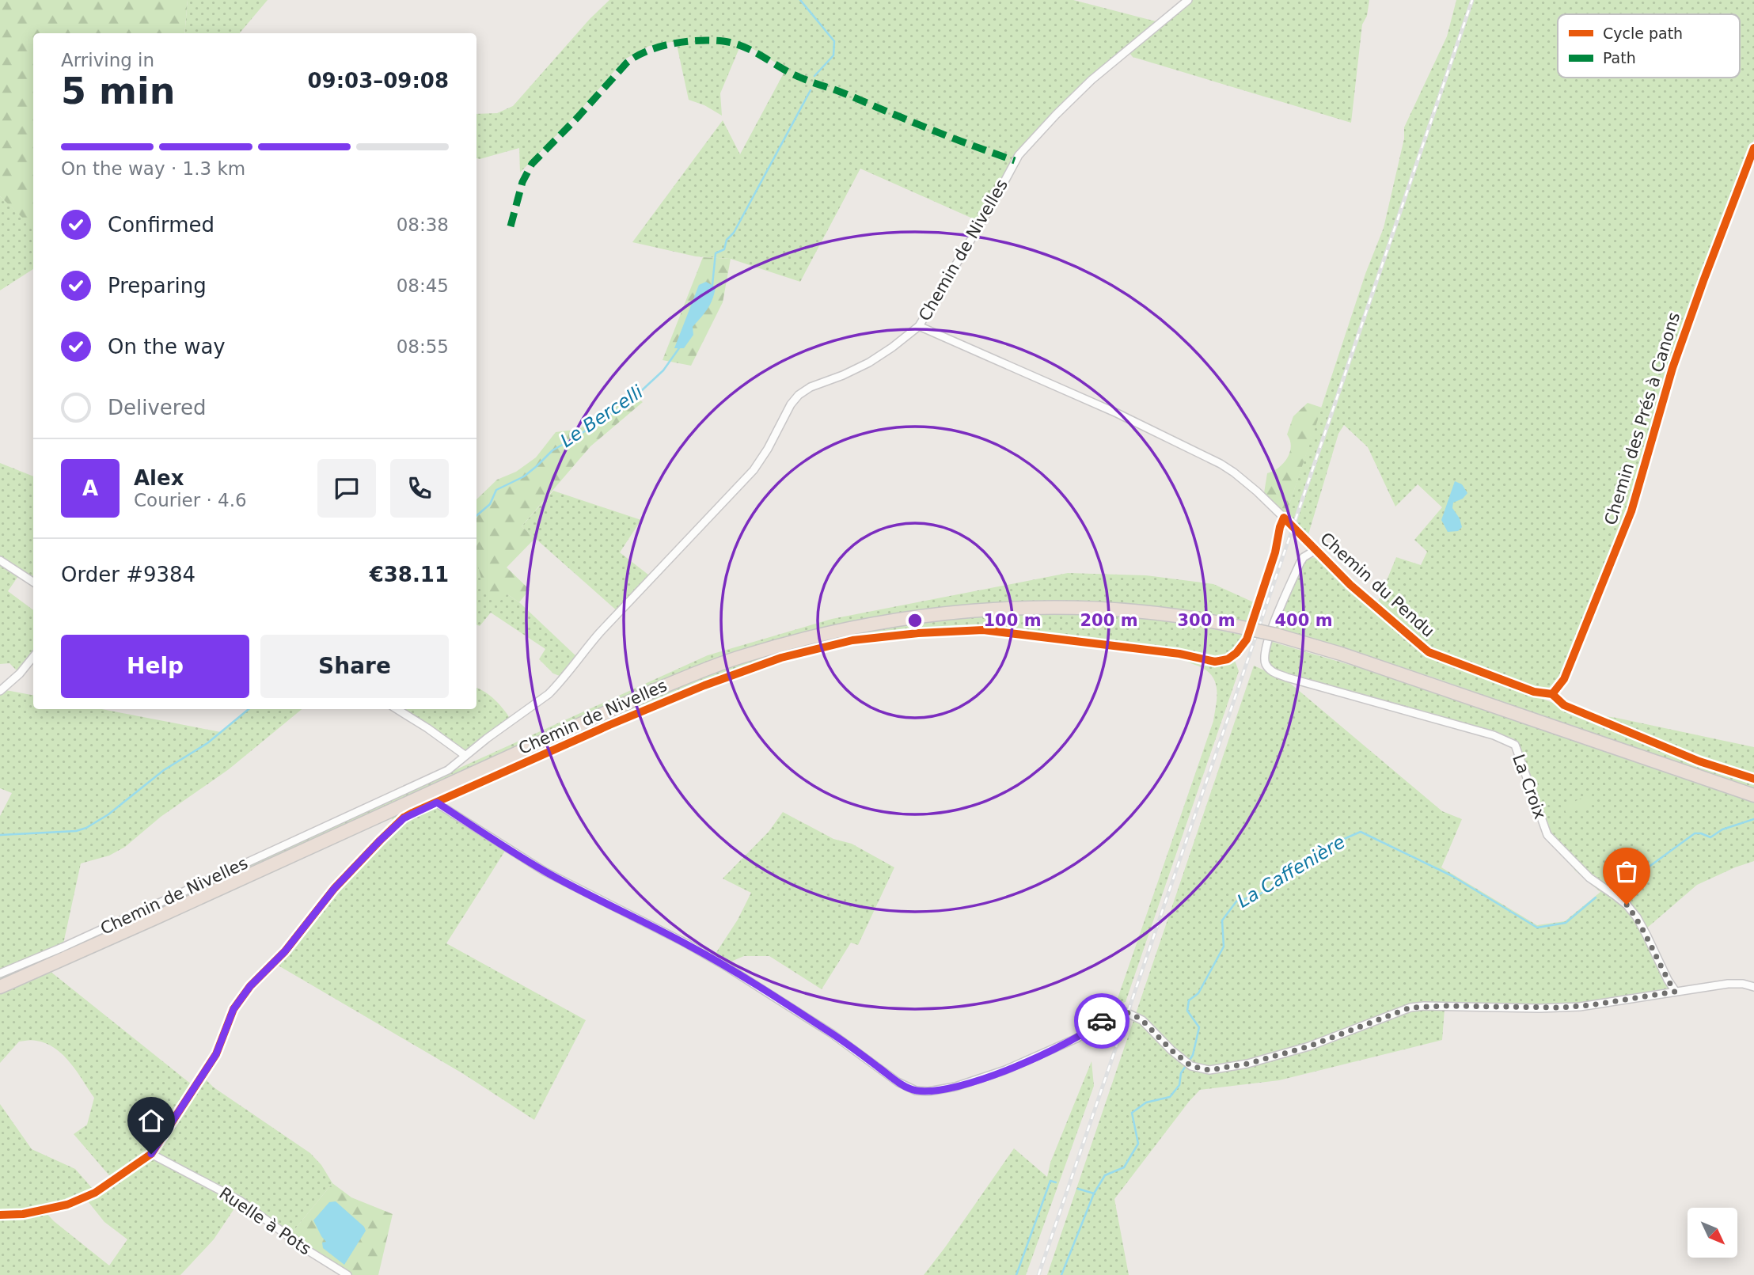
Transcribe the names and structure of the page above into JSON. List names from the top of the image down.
{
  "streets": {
    "street": [
      "Chemin de Nivelles",
      "Chemin des Prés à Canons",
      "Chemin du Pendu",
      "La Croix",
      "Ruelle à Pots"
    ]
  },
  "crossings": [
    ["Chemin de Nivelles", "Chemin du Pendu"],
    ["Chemin de Nivelles", "Ruelle à Pots"],
    ["Chemin des Prés à Canons", "Chemin du Pendu"],
    ["Chemin du Pendu", "La Croix"]
  ],
  "water": ["Le Bercelli", "La Caffenière"],
  "legend": ["Cycle path", "Path"],
  "north": "bottom right",
  "page": {
    "heading": ["5 min", "Arriving in", "09:03–09:08"],
    "panel": [
      "Alex",
      "Courier · 4.6",
      "Order #9384",
      "€38.11"
    ],
    "bar": "On the way · 1.3 km",
    "list": [
      ["Confirmed", "08:38"],
      ["Preparing", "08:45"],
      ["On the way", "08:55"],
      "Delivered"
    ],
    "round": "A",
    "buttons": ["Help", "Share"]
  },
  "rings": [
    "100 m",
    "200 m",
    "300 m",
    "400 m"
  ]
}
